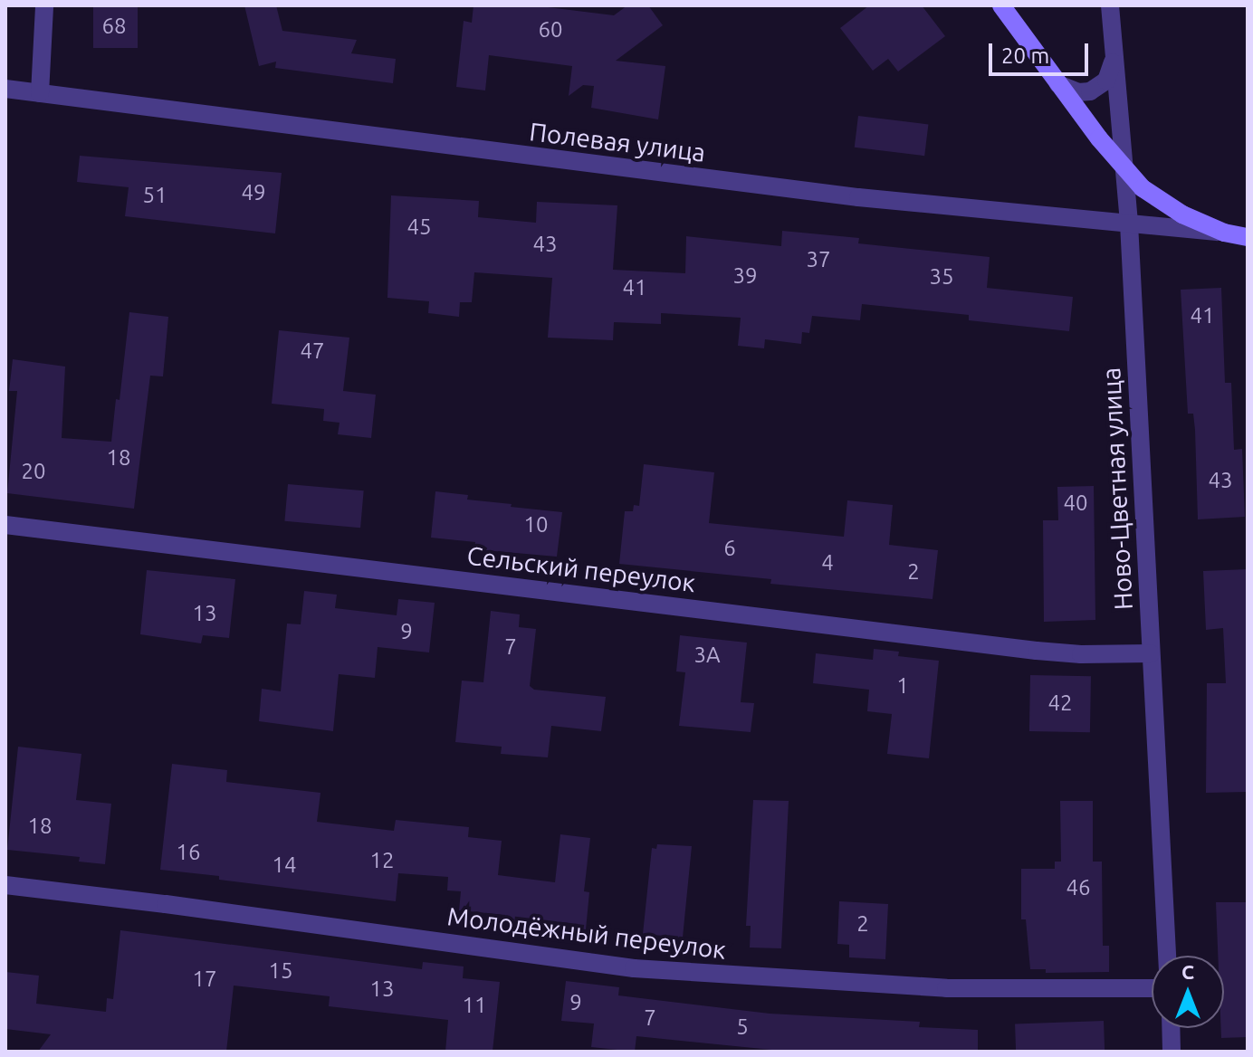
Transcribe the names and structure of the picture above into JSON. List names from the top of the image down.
{
  "streets": {
    "main road": ["Полевая улица"],
    "street": ["Ново-Цветная улица", "Сельский переулок", "Молодёжный переулок"]
  },
  "crossings": [
    ["Полевая улица", "Ново-Цветная улица"],
    ["Ново-Цветная улица", "Сельский переулок"]
  ],
  "house_numbers": [
    "68",
    "60",
    "49",
    "51",
    "45",
    "43",
    "37",
    "39",
    "35",
    "41",
    "41",
    "47",
    "18",
    "20",
    "43",
    "40",
    "10",
    "6",
    "4",
    "2",
    "13",
    "9",
    "7",
    "3А",
    "1",
    "42",
    "18",
    "16",
    "12",
    "14",
    "46",
    "2",
    "15",
    "17",
    "13",
    "9",
    "11",
    "7",
    "5"
  ],
  "scale_bar": "20 m",
  "north": "top"
}
